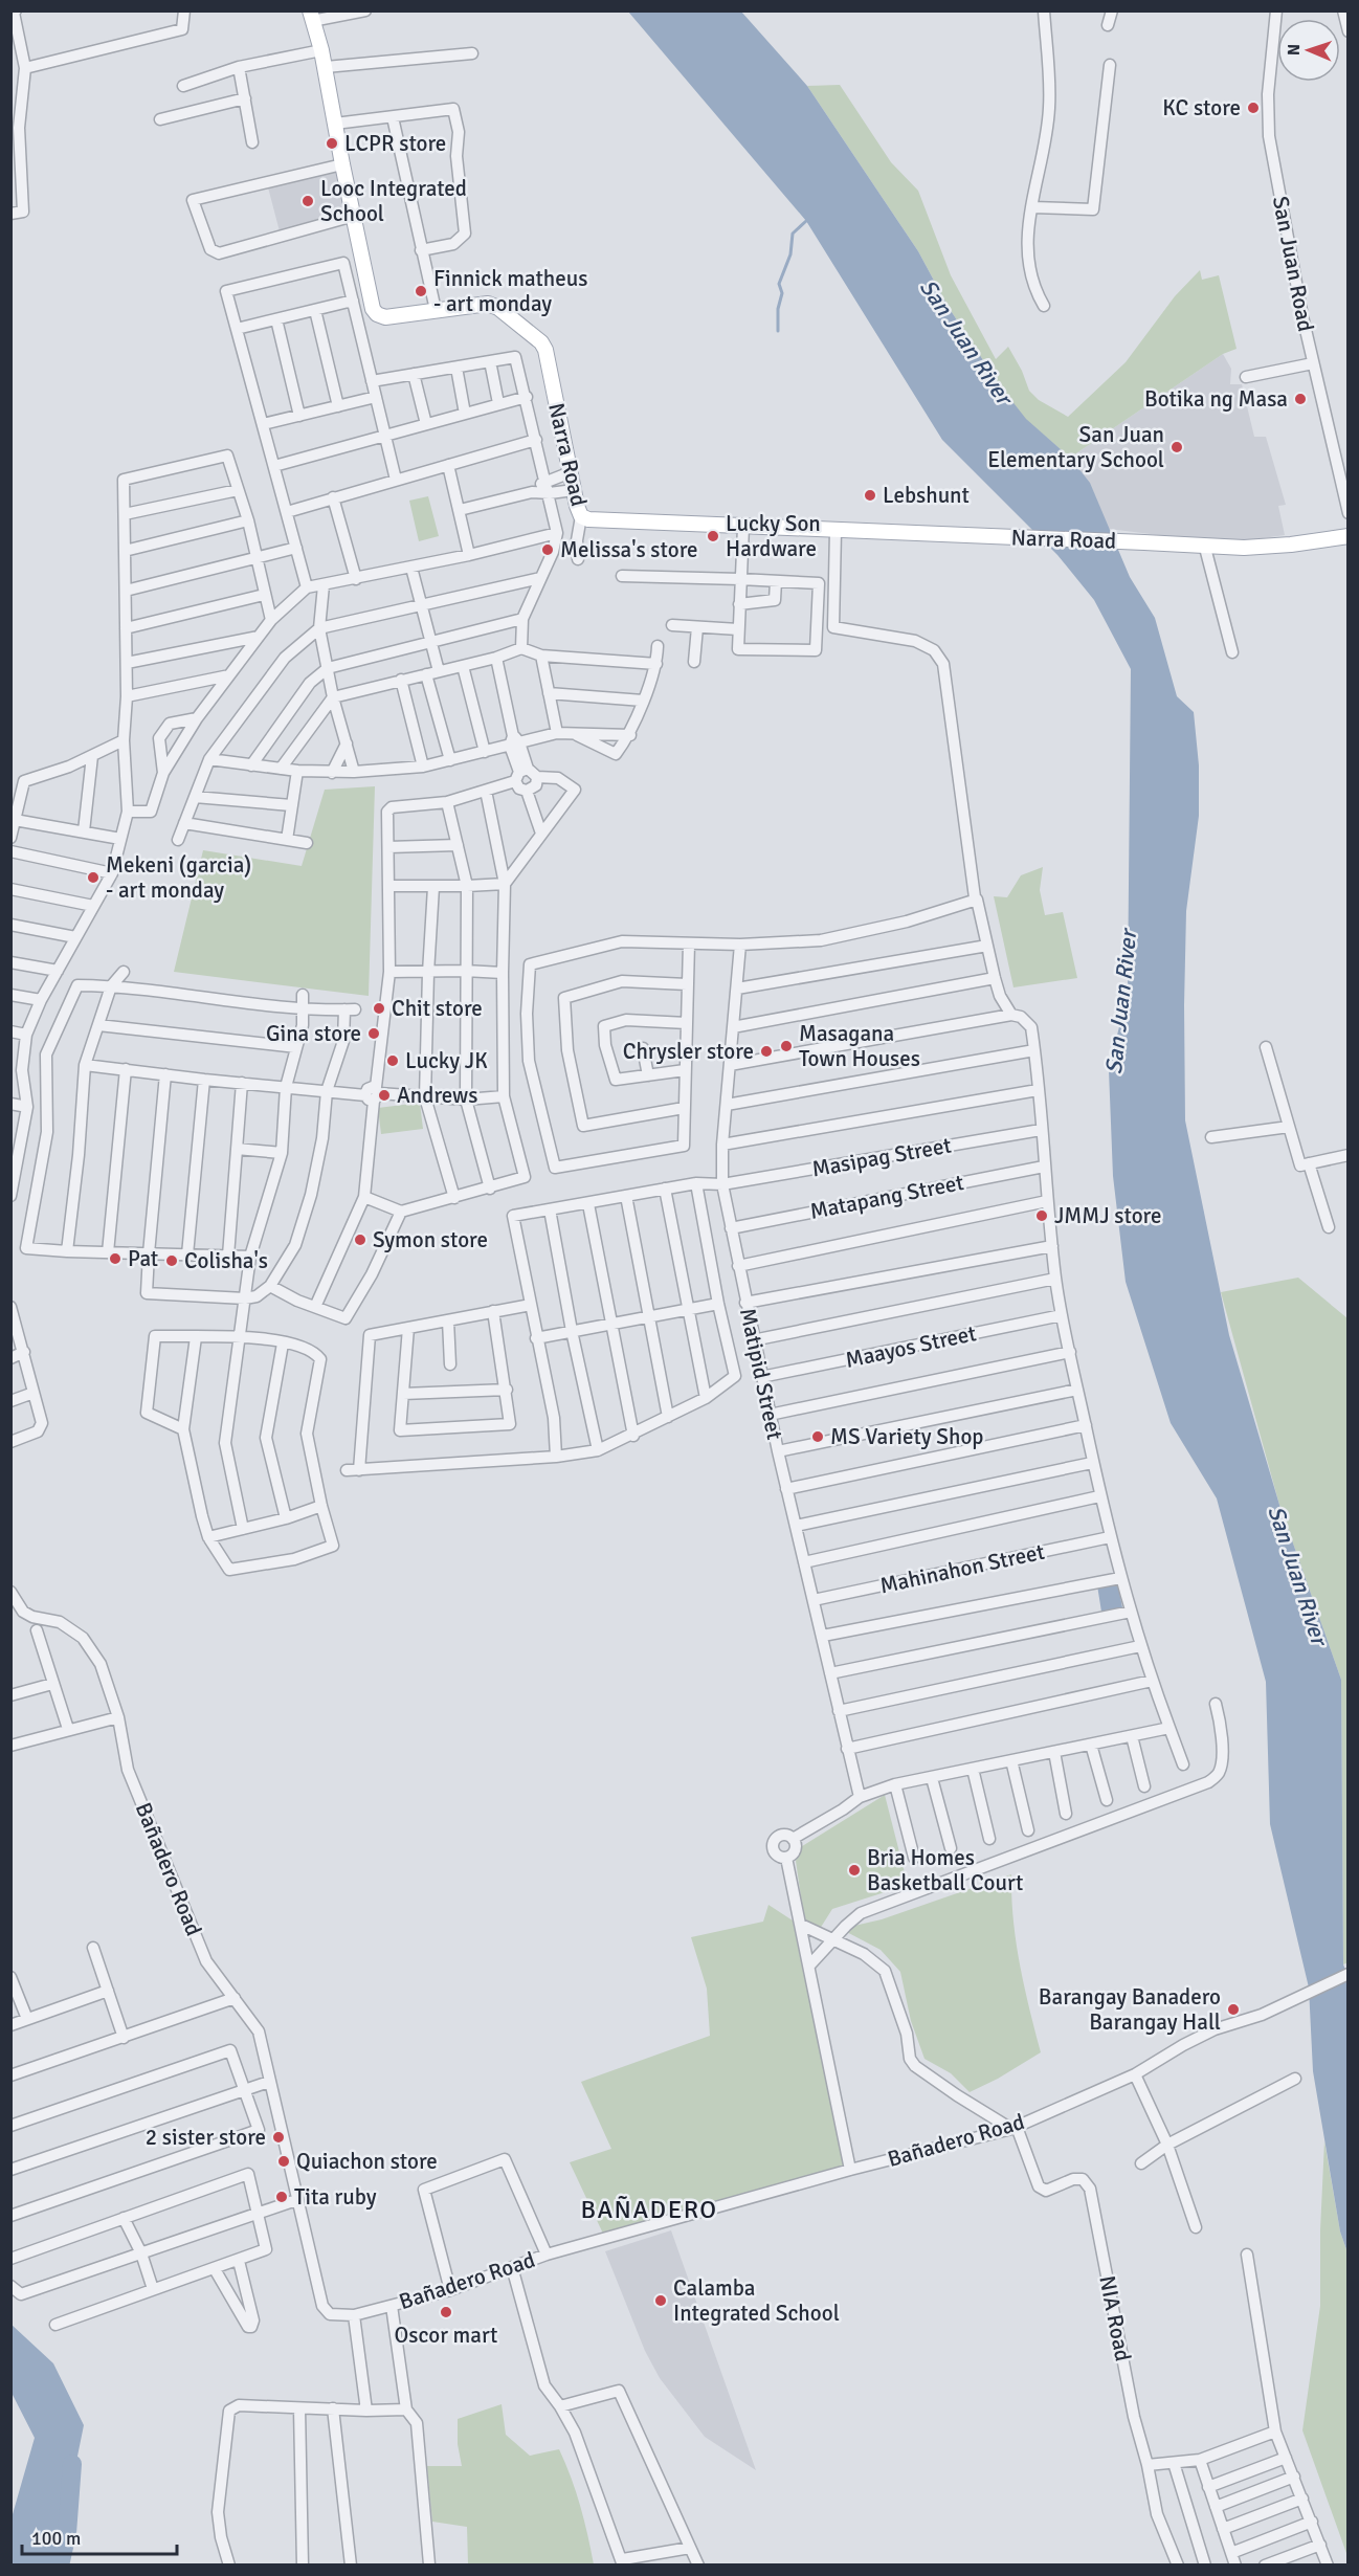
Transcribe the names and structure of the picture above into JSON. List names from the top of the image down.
{
  "streets": {
    "main road": ["Narra Road"],
    "street": [
      "San Juan Road",
      "Masipag Street",
      "Matapang Street",
      "Maayos Street",
      "Matipid Street",
      "Mahinahon Street",
      "Bañadero Road",
      "NIA Road"
    ]
  },
  "crossings": [
    ["Masipag Street", "Matipid Street"],
    ["Matapang Street", "Matipid Street"],
    ["Maayos Street", "Matipid Street"],
    ["Matipid Street", "Mahinahon Street"],
    ["Bañadero Road", "NIA Road"]
  ],
  "districts": ["BAÑADERO"],
  "water": ["San Juan River"],
  "places": [
    "KC store",
    "LCPR store",
    "Looc Integrated School",
    "Finnick matheus - art monday",
    "Botika ng Masa",
    "San Juan Elementary School",
    "Lebshunt",
    "Lucky Son Hardware",
    "Melissa's store",
    "Mekeni (garcia) - art monday",
    "Chit store",
    "Gina store",
    "Masagana Town Houses",
    "Chrysler store",
    "Lucky JK",
    "Andrews",
    "JMMJ store",
    "Symon store",
    "Pat",
    "Colisha's",
    "MS Variety Shop",
    "Bria Homes Basketball Court",
    "Barangay Banadero Barangay Hall",
    "2 sister store",
    "Quiachon store",
    "Tita ruby",
    "Calamba Integrated School",
    "Oscor mart"
  ],
  "scale_bar": "100 m",
  "north": "left"
}
